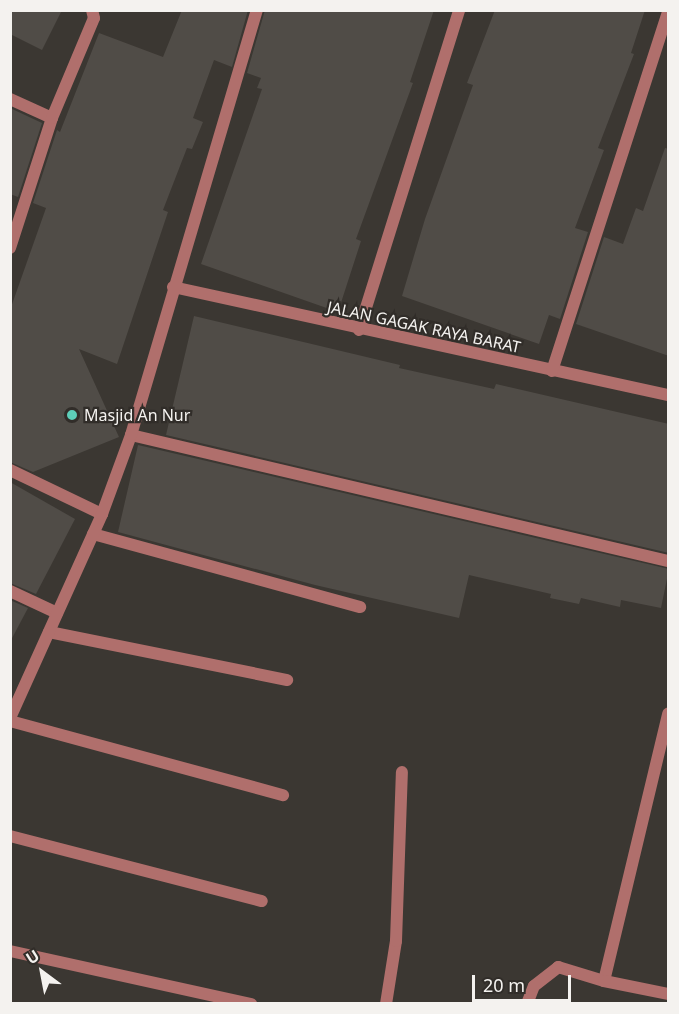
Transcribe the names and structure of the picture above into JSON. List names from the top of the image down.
{
  "streets": {
    "street": ["JALAN GAGAK RAYA BARAT"]
  },
  "places": ["Masjid An Nur"],
  "scale_bar": "20 m",
  "north": "top left"
}
